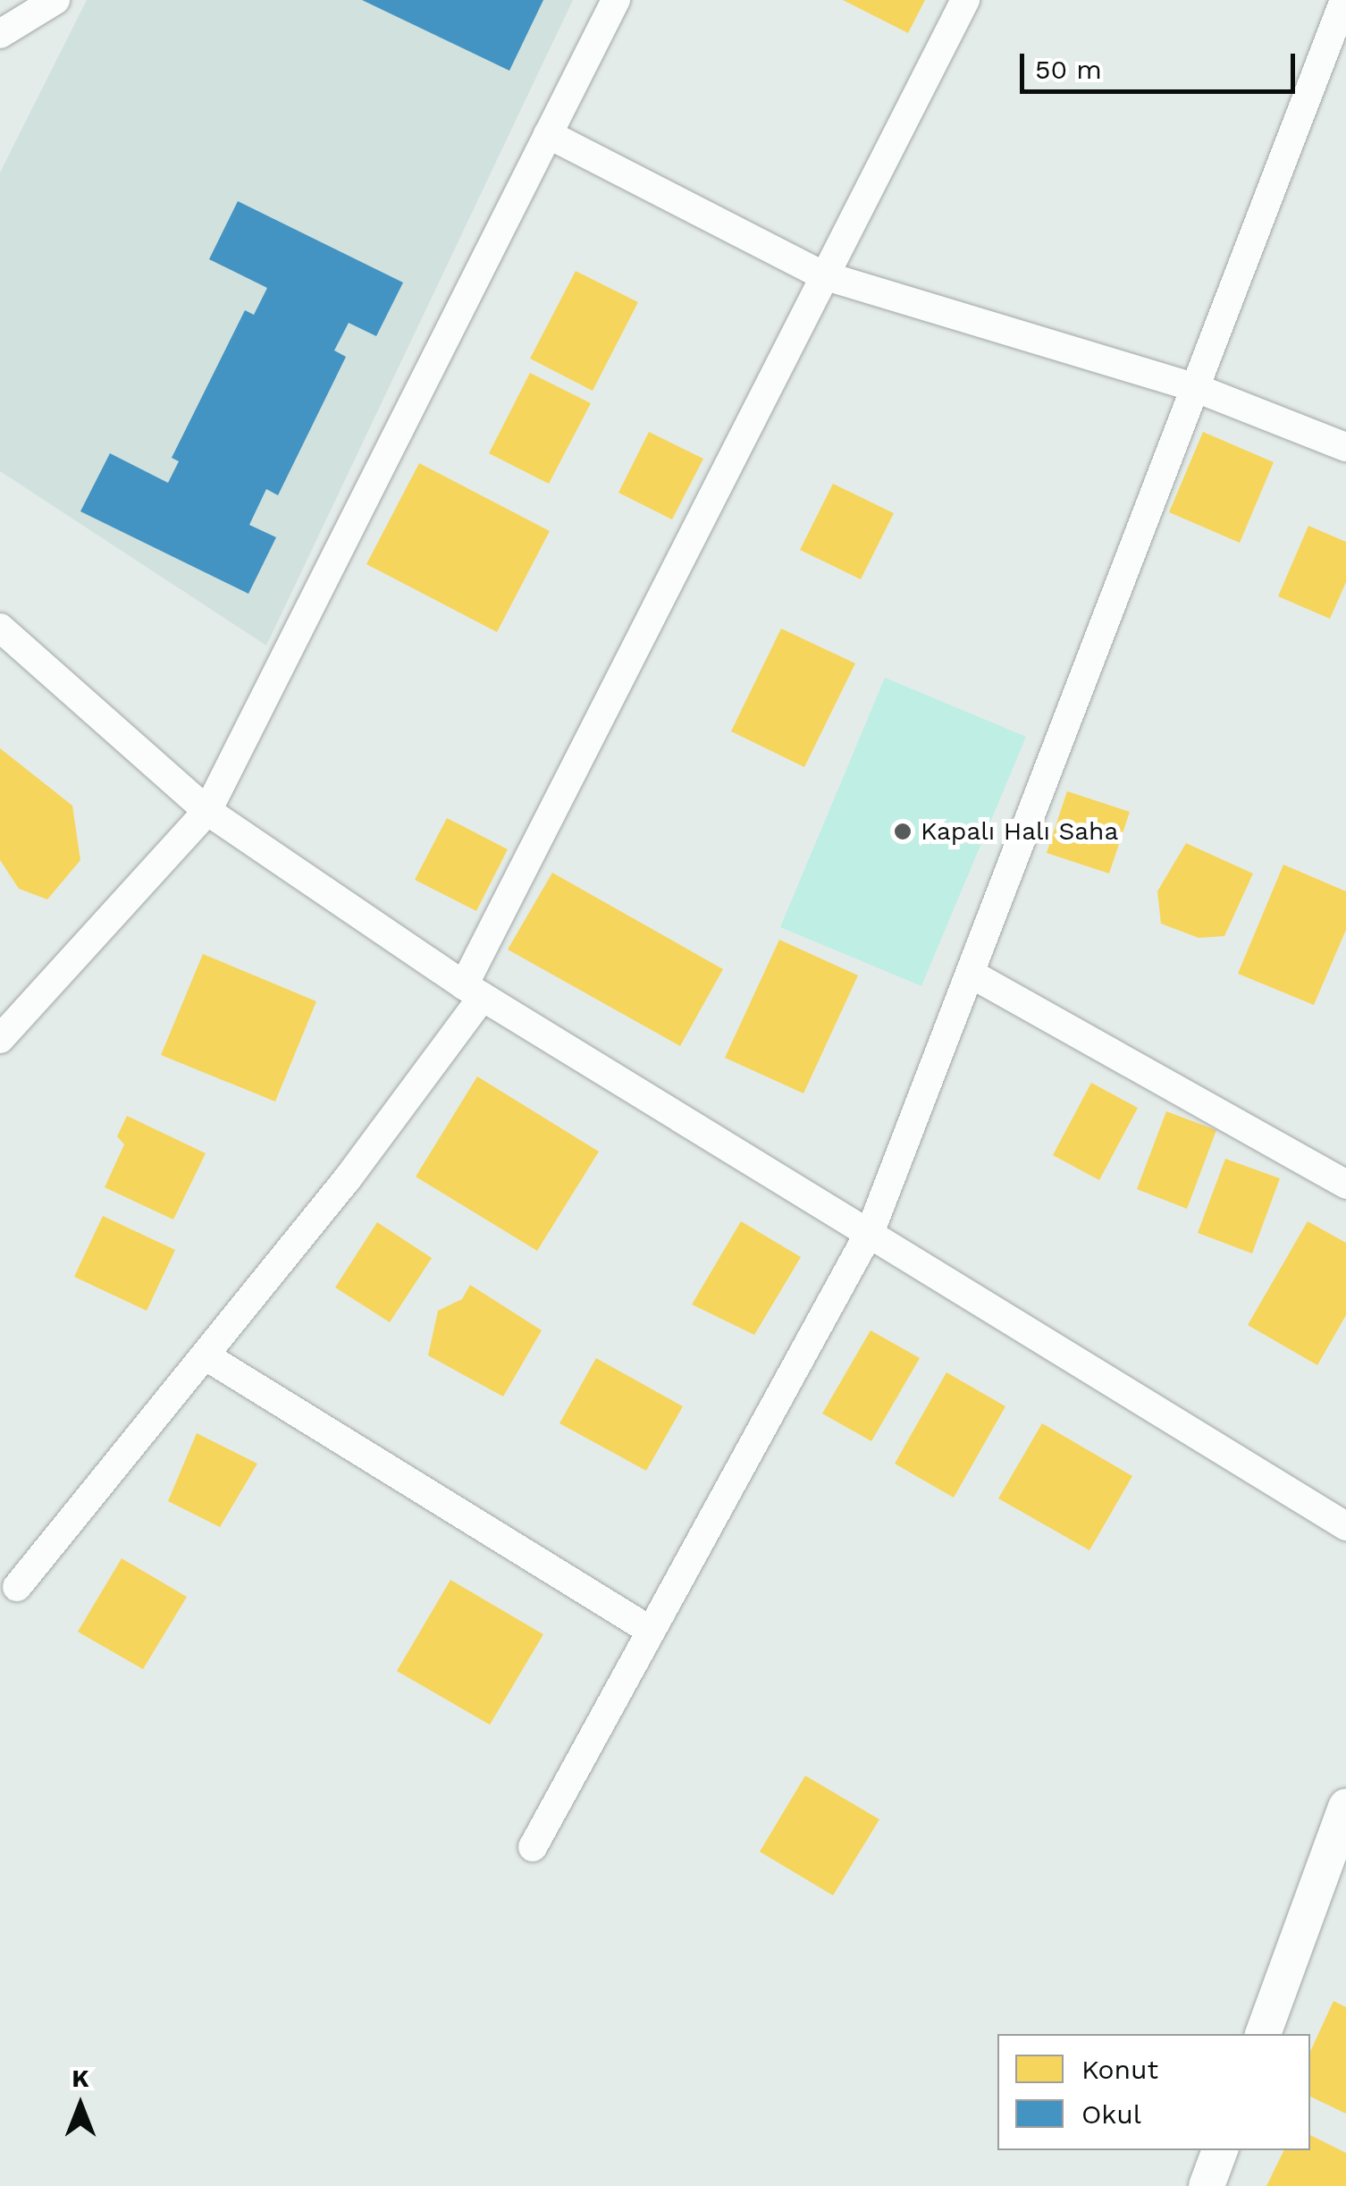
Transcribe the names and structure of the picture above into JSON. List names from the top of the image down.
{
  "places": ["Kapalı Halı Saha"],
  "legend": ["Konut", "Okul"],
  "scale_bar": "50 m",
  "north": "top"
}
